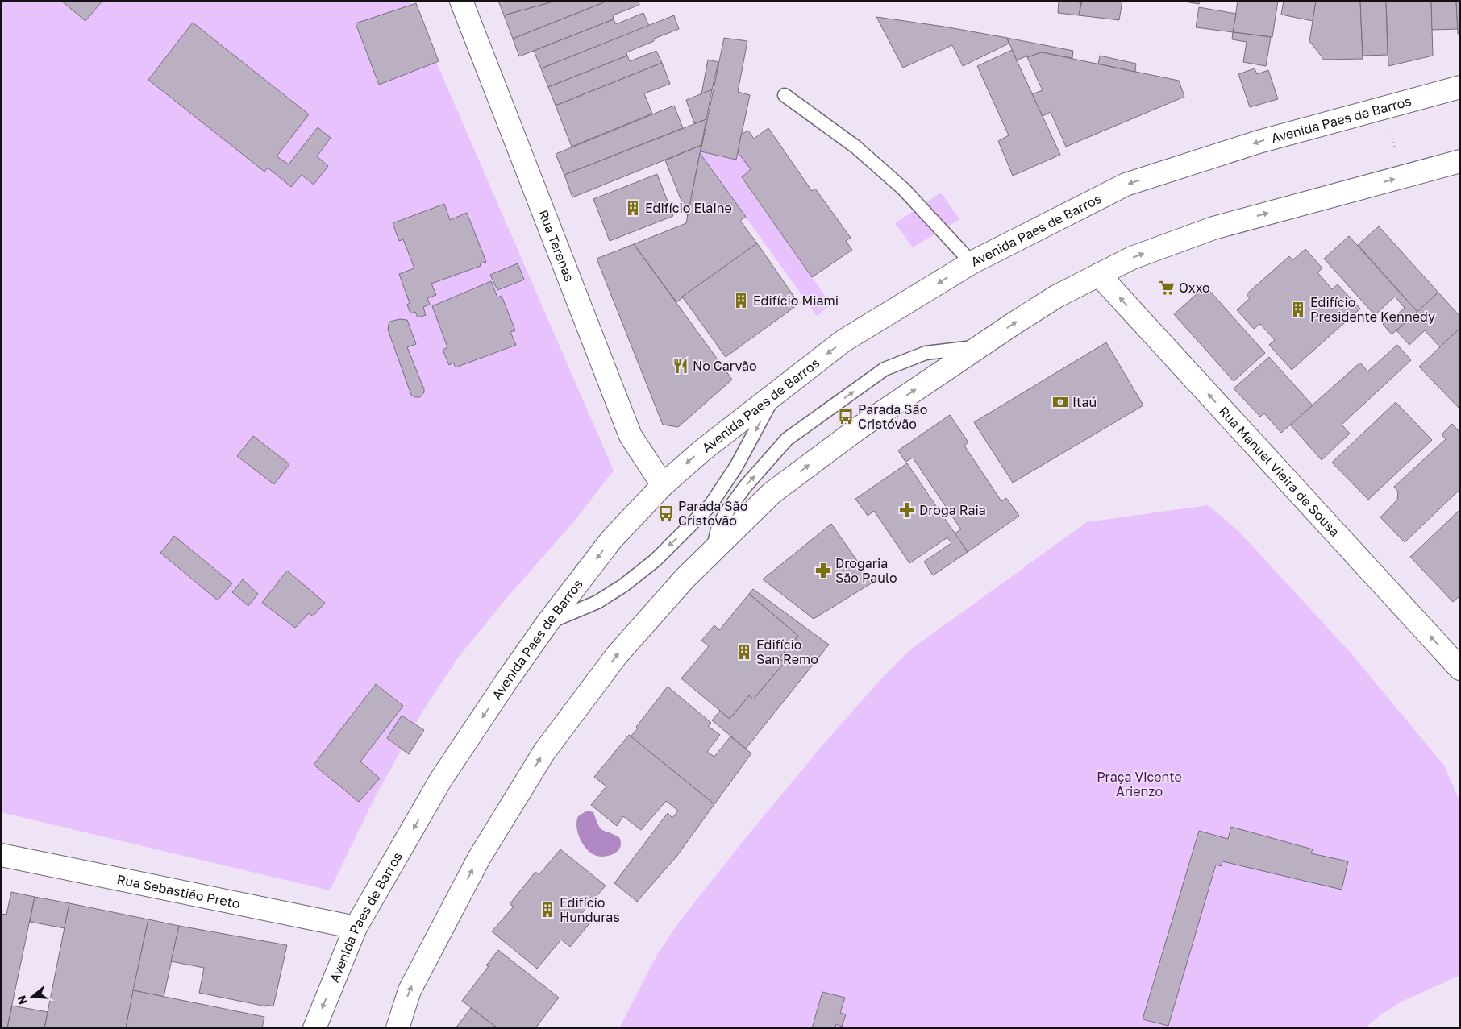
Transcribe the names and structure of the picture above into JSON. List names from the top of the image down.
{
  "streets": {
    "main road": [
      "Avenida Paes de Barros",
      "Rua Terenas",
      "Rua Manuel Vieira de Sousa",
      "Rua Sebastião Preto"
    ]
  },
  "crossings": [
    ["Avenida Paes de Barros", "Rua Terenas"],
    ["Avenida Paes de Barros", "Rua Sebastião Preto"]
  ],
  "one_way": ["Rua Manuel Vieira de Sousa"],
  "parks": ["Praça Vicente Arienzo"],
  "places": {
    "building": [
      "Edifício Elaine",
      "Edifício Miami",
      "Edifício Presidente Kennedy",
      "Edifício San Remo",
      "Edifício Hunduras"
    ],
    "supermarket": ["Oxxo"],
    "restaurant": ["No Carvão"],
    "bank": ["Itaú"],
    "bus stop": ["Parada São Cristóvão", "Parada São Cristovão"],
    "pharmacy": ["Droga Raia", "Drogaria São Paulo"]
  },
  "north": "left"
}
